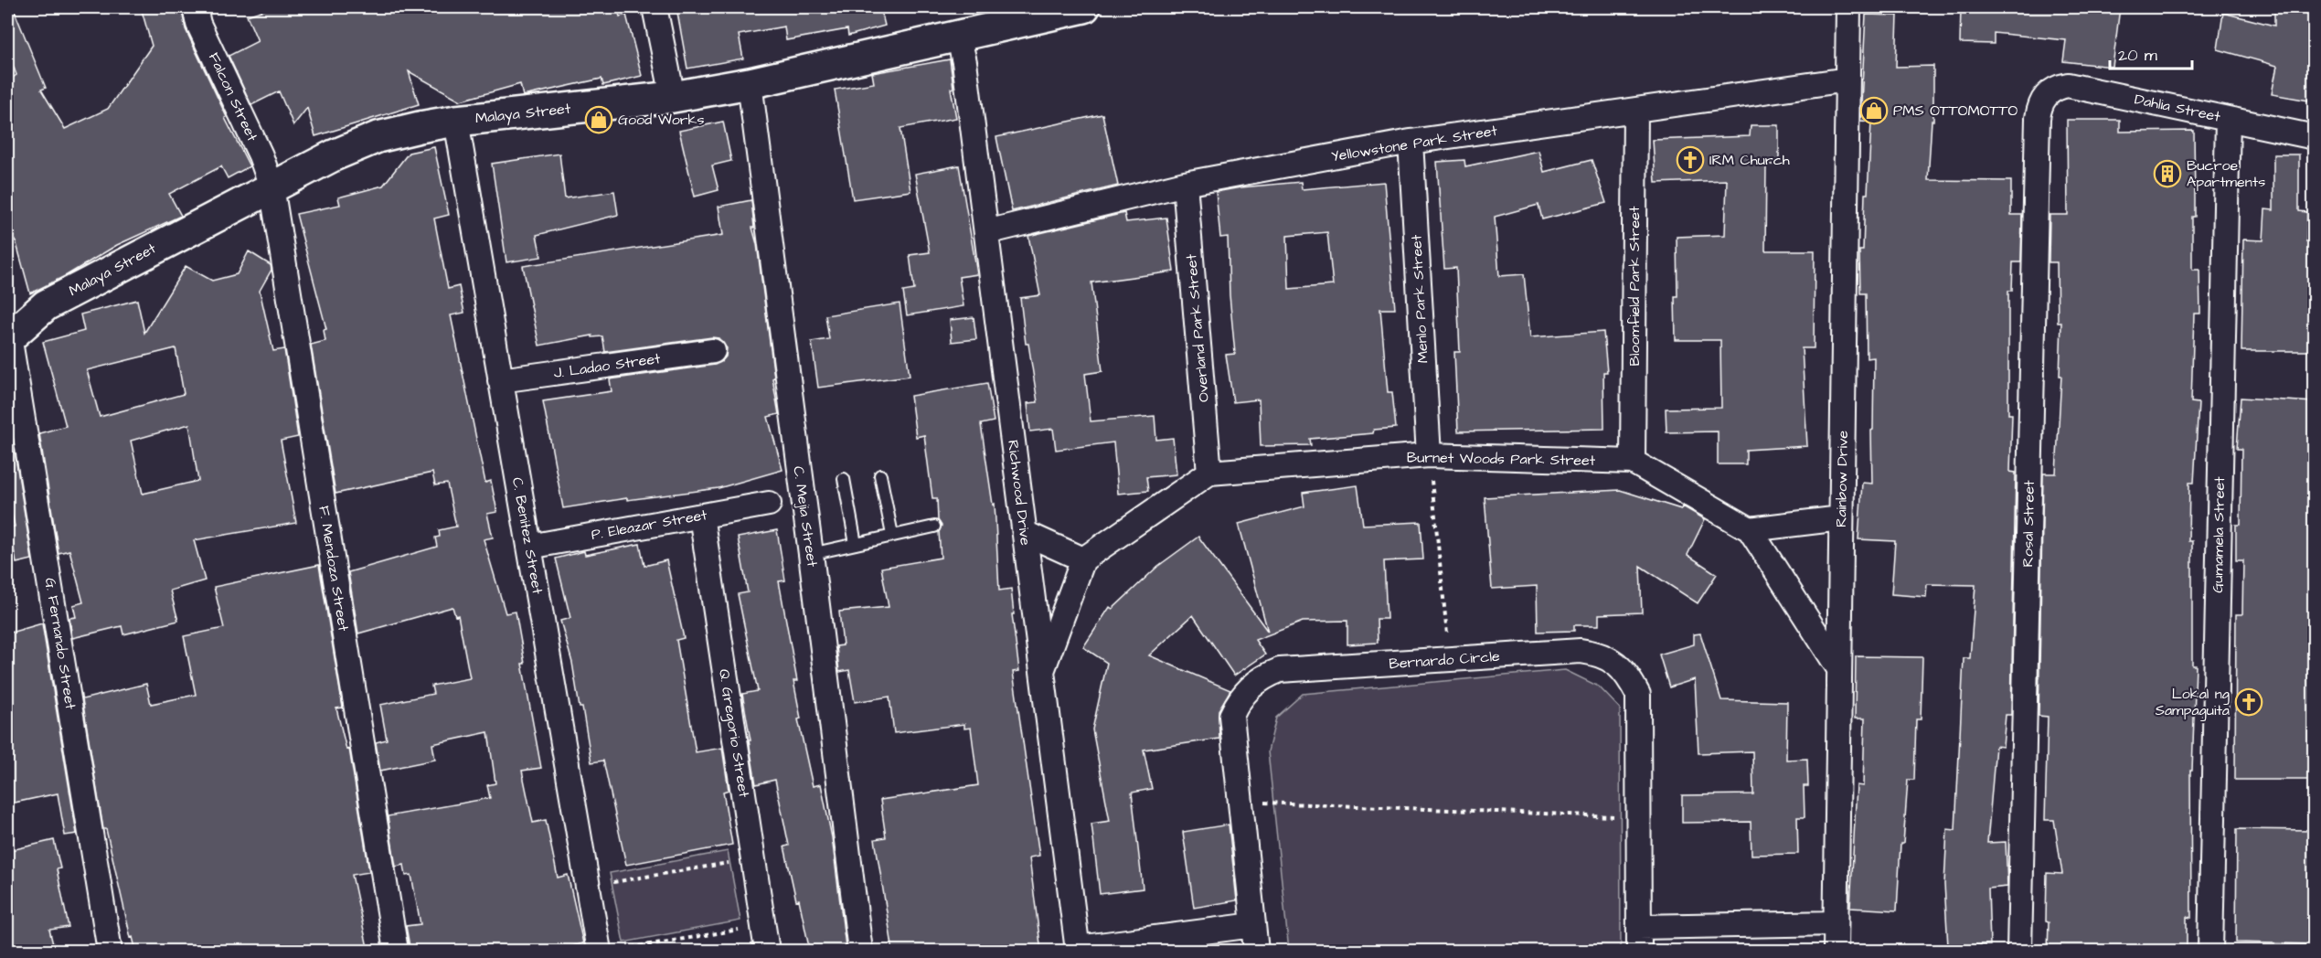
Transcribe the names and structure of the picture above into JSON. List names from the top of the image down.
{
  "streets": {
    "street": [
      "Falcon Street",
      "Dahlia Street",
      "Malaya Street",
      "Yellowstone Park Street",
      "Bloomfield Park Street",
      "Menlo Park Street",
      "Overland Park Street",
      "J. Ladao Street",
      "Burnet Woods Park Street",
      "Rainbow Drive",
      "Richwood Drive",
      "C. Mejia Street",
      "Rosal Street",
      "P. Eleazar Street",
      "Gumamela Street",
      "C. Benitez Street",
      "F. Mendoza Street",
      "G. Fernando Street",
      "Bernardo Circle",
      "Q. Gregorio Street"
    ]
  },
  "crossings": [
    ["Falcon Street", "Malaya Street"],
    ["Falcon Street", "F. Mendoza Street"],
    ["Dahlia Street", "Rosal Street"],
    ["Dahlia Street", "Gumamela Street"],
    ["Malaya Street", "Richwood Drive"],
    ["Malaya Street", "C. Mejia Street"],
    ["Malaya Street", "C. Benitez Street"],
    ["Malaya Street", "F. Mendoza Street"],
    ["Malaya Street", "G. Fernando Street"],
    ["Yellowstone Park Street", "Bloomfield Park Street"],
    ["Yellowstone Park Street", "Menlo Park Street"],
    ["Yellowstone Park Street", "Overland Park Street"],
    ["Yellowstone Park Street", "Rainbow Drive"],
    ["Yellowstone Park Street", "Richwood Drive"],
    ["Bloomfield Park Street", "Burnet Woods Park Street"],
    ["Menlo Park Street", "Burnet Woods Park Street"],
    ["Overland Park Street", "Burnet Woods Park Street"],
    ["J. Ladao Street", "C. Benitez Street"],
    ["Burnet Woods Park Street", "Rainbow Drive"],
    ["P. Eleazar Street", "C. Benitez Street"],
    ["P. Eleazar Street", "Q. Gregorio Street"]
  ],
  "places": {
    "shop": ["PMS OTTOMOTTO", "Good Works"],
    "church": ["IRM Church", "Lokal ng Sampaguita"],
    "building": ["Bucroe Apartments"]
  },
  "scale_bar": "20 m"
}
